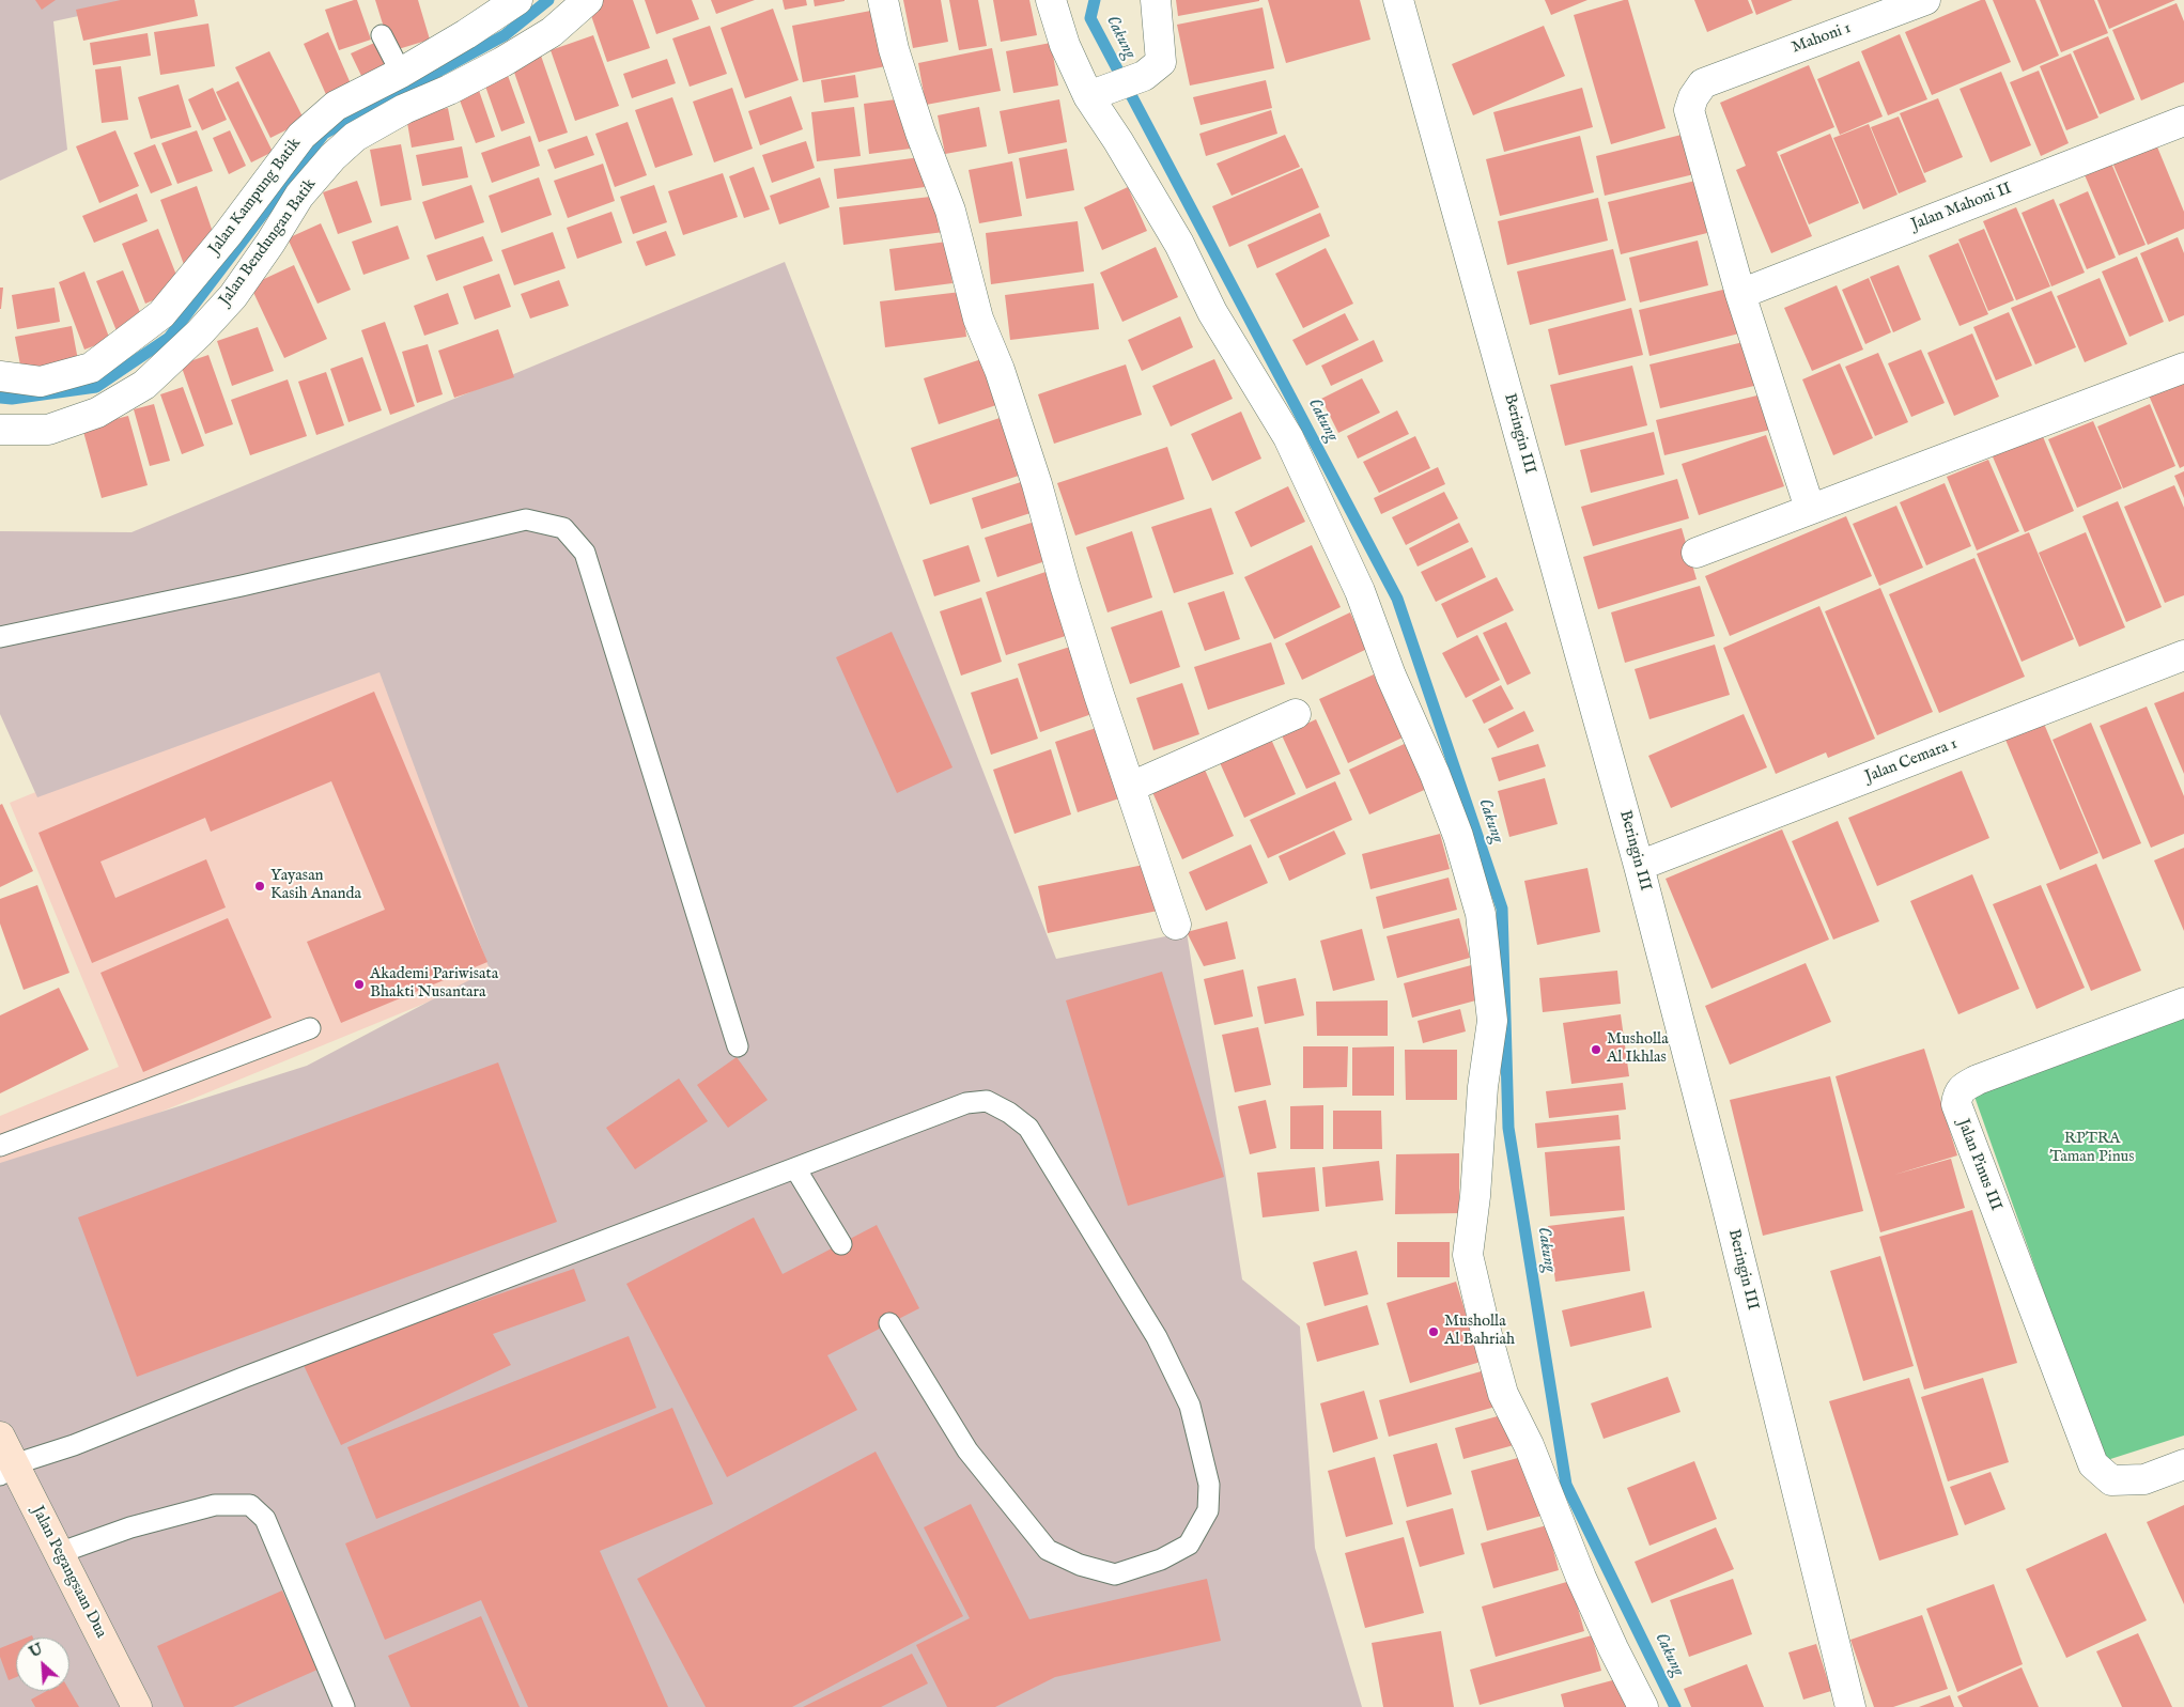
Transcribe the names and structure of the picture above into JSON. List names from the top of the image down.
{
  "streets": {
    "main road": ["Jalan Pegangsaan Dua"],
    "street": [
      "Mahoni 1",
      "Jalan Kampung Batik",
      "Jalan Mahoni II",
      "Jalan Bendungan Batik",
      "Beringin III",
      "Jalan Cemara 1",
      "Jalan Pinus III"
    ]
  },
  "crossings": [
    ["Mahoni 1", "Jalan Mahoni II"],
    ["Beringin III", "Jalan Cemara 1"]
  ],
  "water": ["Cakung"],
  "parks": ["RPTRA Taman Pinus"],
  "places": [
    "Yayasan Kasih Ananda",
    "Akademi Pariwisata Bhakti Nusantara",
    "Musholla Al Ikhlas",
    "Musholla Al Bahriah"
  ],
  "north": "top left"
}
